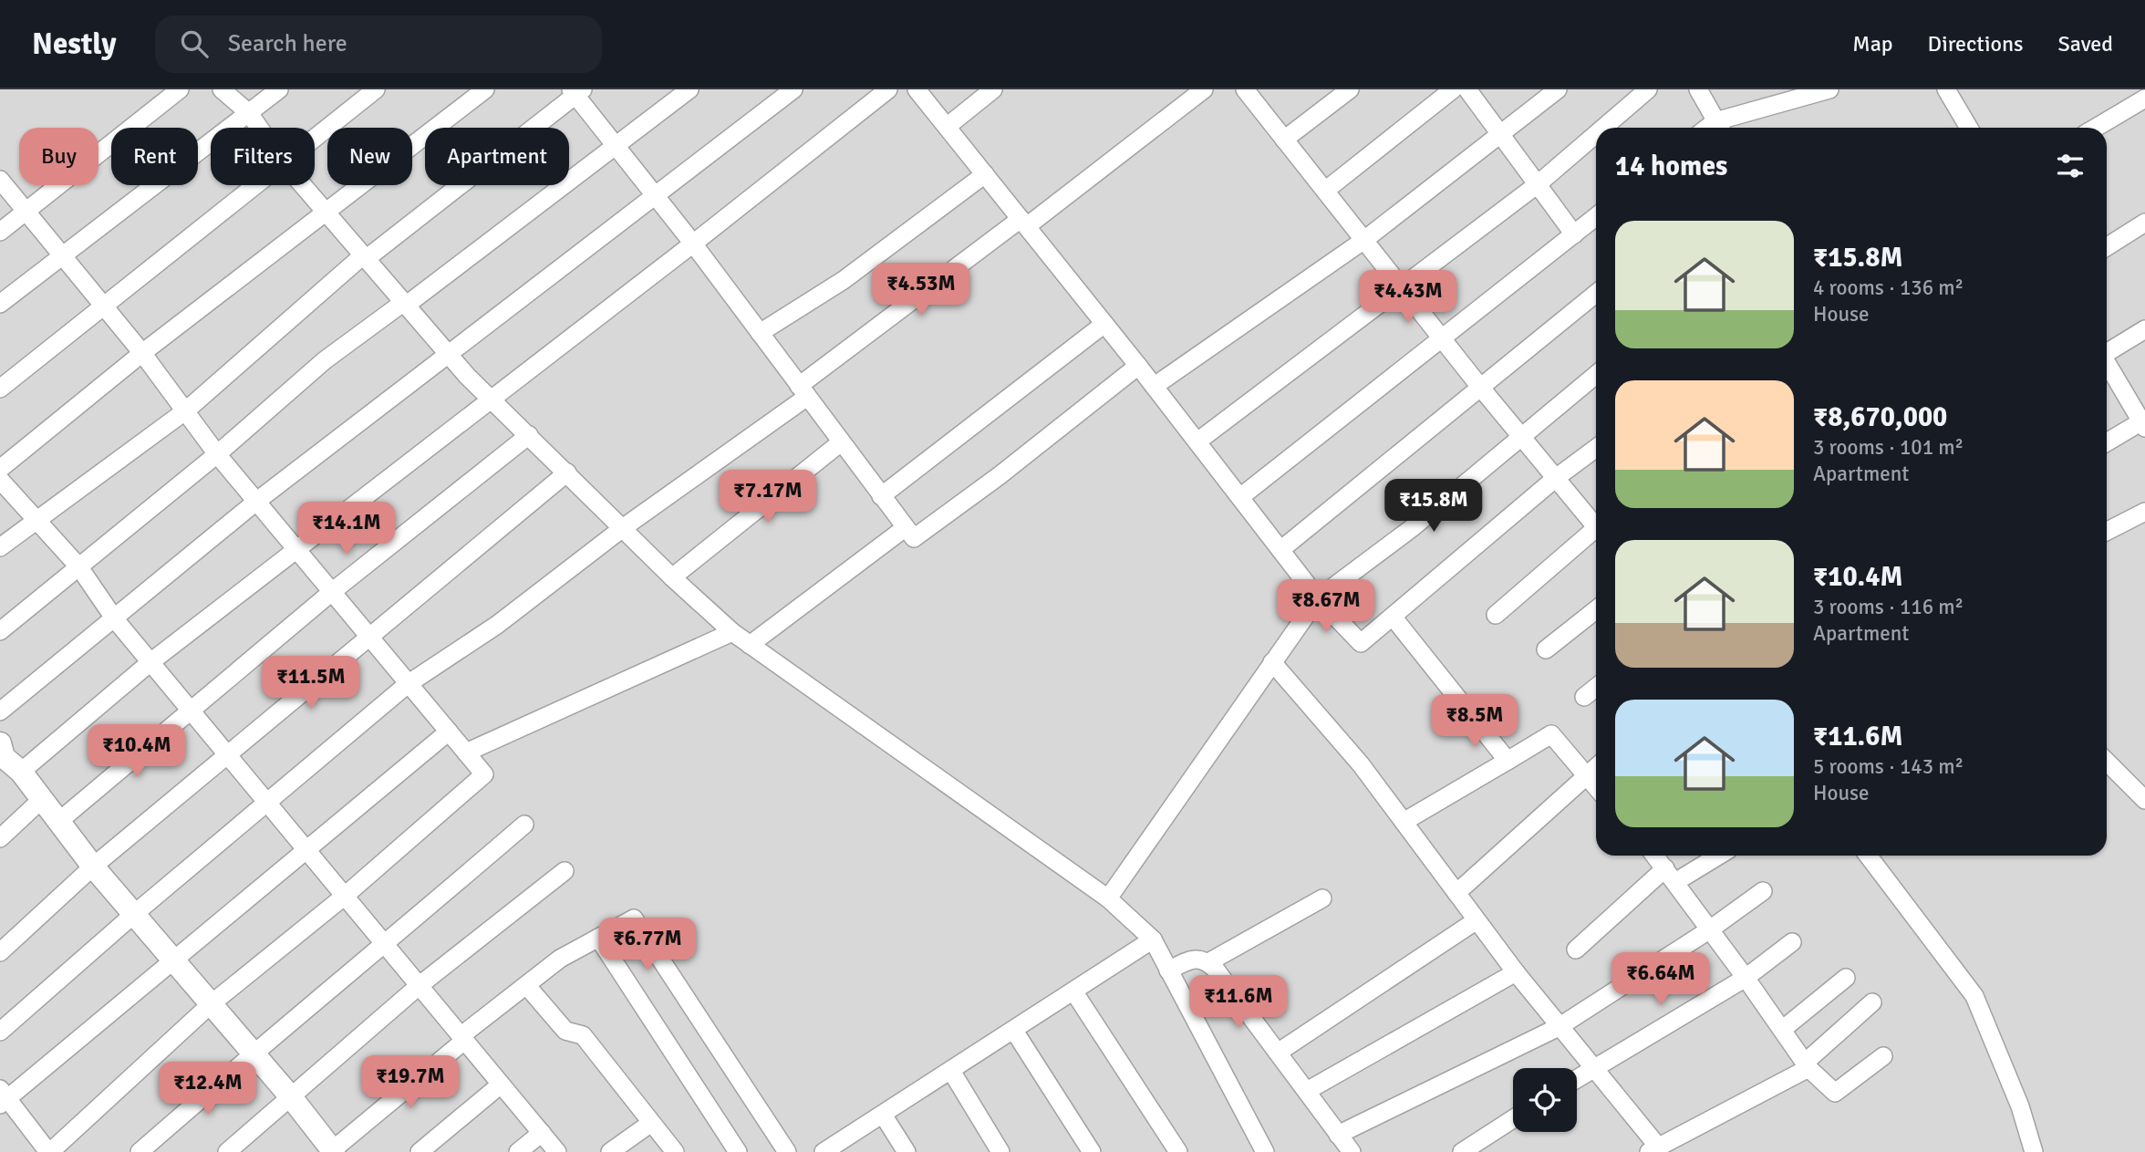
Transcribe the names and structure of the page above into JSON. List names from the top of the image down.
{
  "page": {
    "header": "Nestly",
    "search": "Search here",
    "nav": ["Map", "Directions", "Saved"],
    "chip": [
      "Buy",
      "Rent",
      "Filters",
      "New",
      "Apartment"
    ],
    "heading": "14 homes",
    "list": [
      {
        "name": "₹15.8M",
        "note": "4 rooms · 136 m² · House"
      },
      {
        "name": "₹8,670,000",
        "note": "3 rooms · 101 m² · Apartment"
      },
      {
        "name": "₹10.4M",
        "note": "3 rooms · 116 m² · Apartment"
      },
      {
        "name": "₹11.6M",
        "note": "5 rooms · 143 m² · House"
      }
    ],
    "price": [
      "₹4.53M",
      "₹4.43M",
      "₹7.17M",
      "₹15.8M",
      "₹14.1M",
      "₹8.67M",
      "₹11.5M",
      "₹8.5M",
      "₹10.4M",
      "₹6.77M",
      "₹6.64M",
      "₹11.6M",
      "₹19.7M",
      "₹12.4M"
    ]
  }
}
